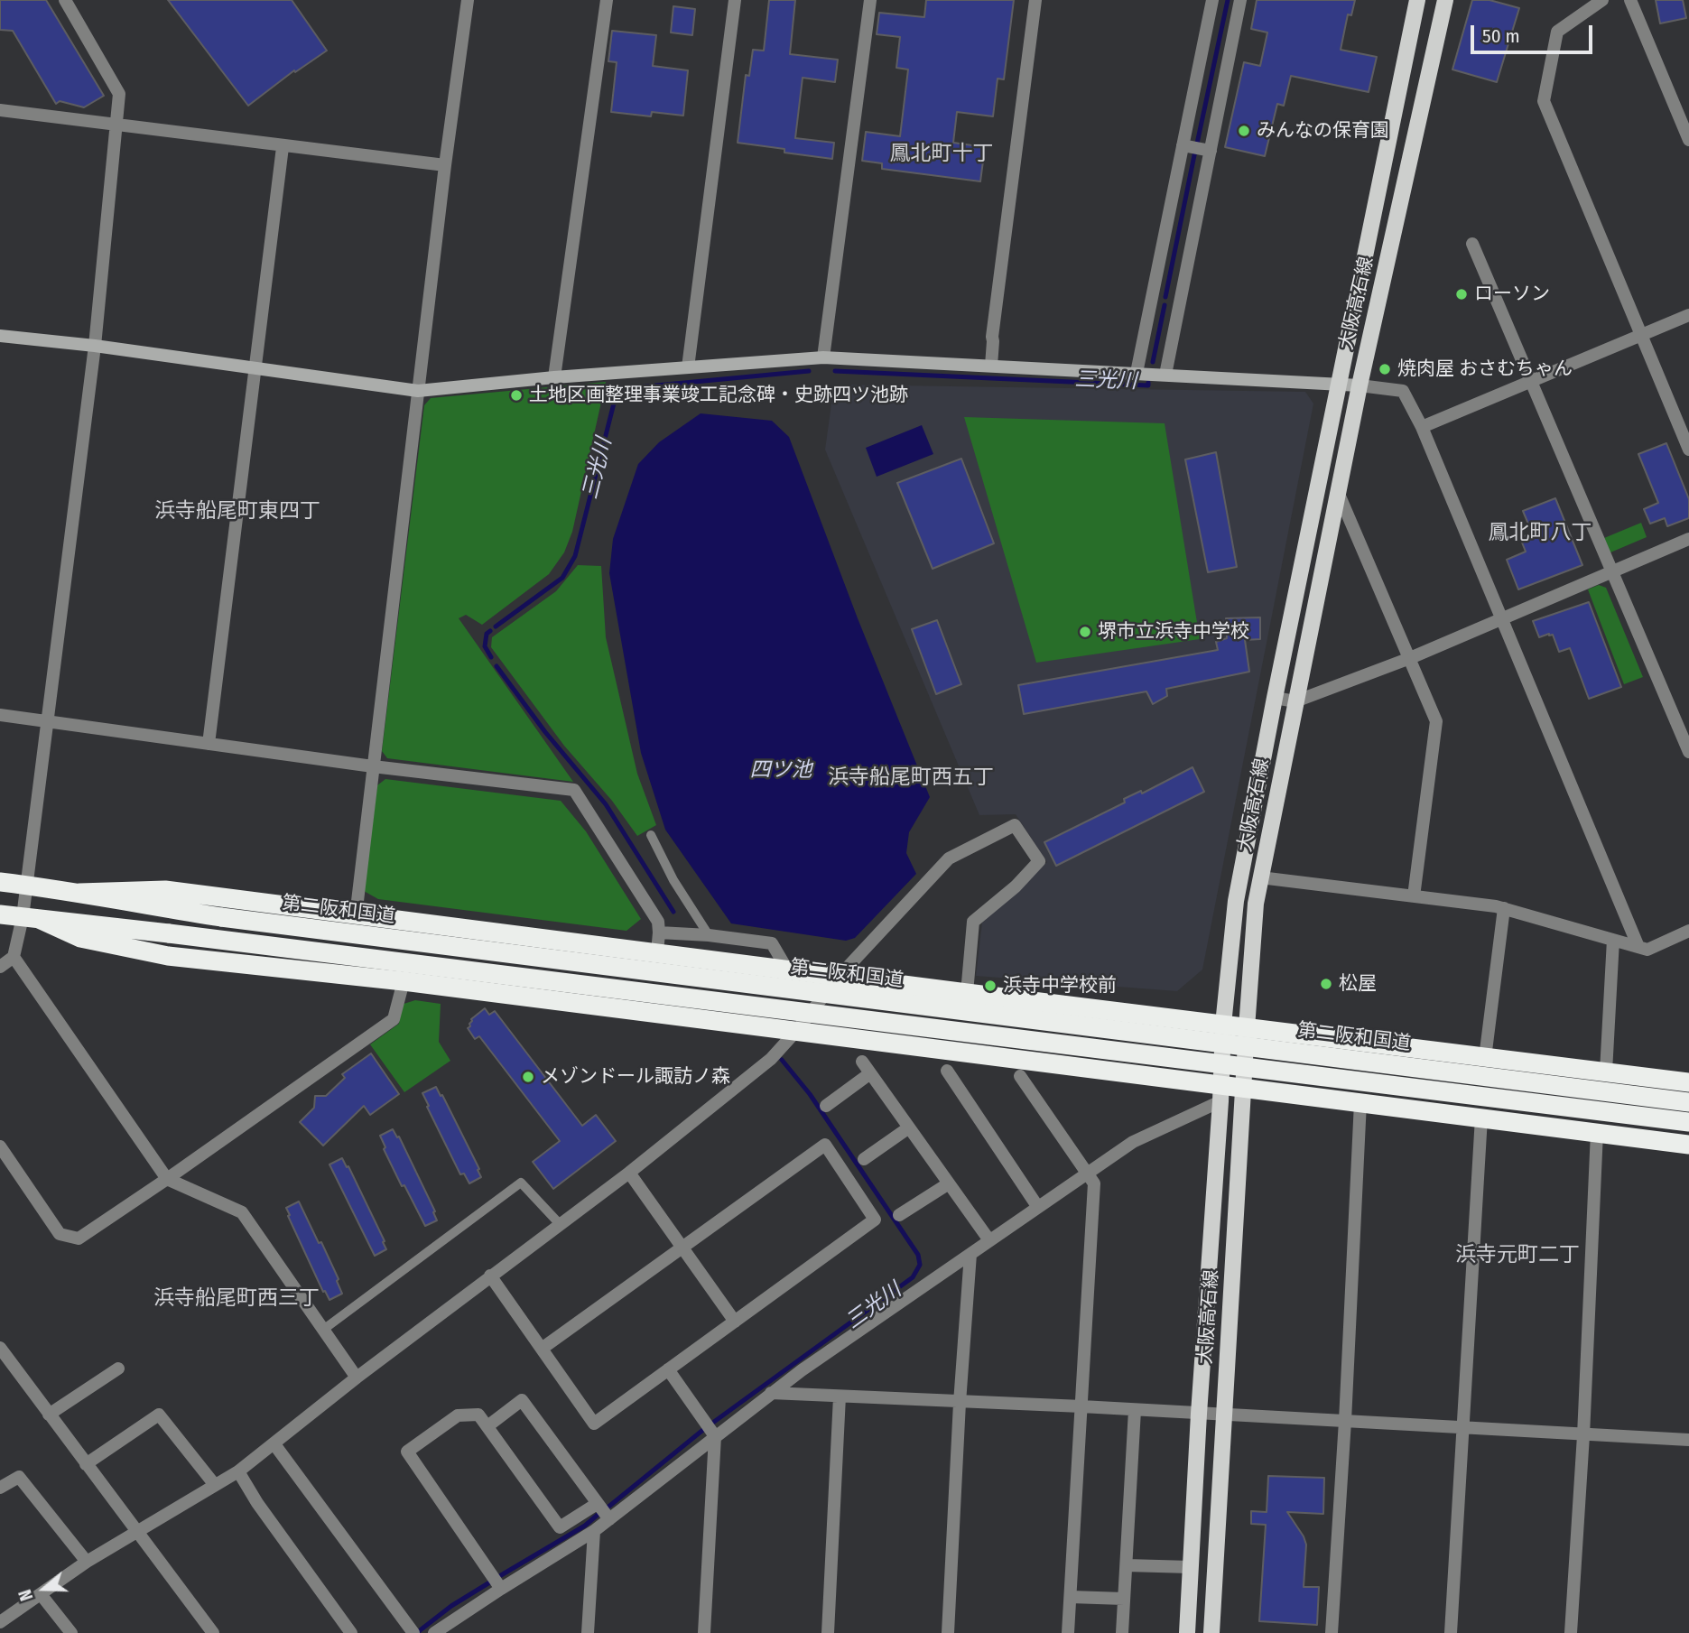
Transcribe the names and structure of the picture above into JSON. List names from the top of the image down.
{
  "streets": {
    "highway": ["第二阪和国道"],
    "main road": ["大阪高石線"]
  },
  "districts": [
    "鳳北町十丁",
    "浜寺船尾町東四丁",
    "鳳北町八丁",
    "浜寺船尾町西五丁",
    "浜寺元町二丁",
    "浜寺船尾町西三丁"
  ],
  "water": ["三光川", "四ツ池"],
  "places": [
    "みんなの保育園",
    "ローソン",
    "焼肉屋 おさむちゃん",
    "土地区画整理事業竣工記念碑・史跡四ツ池跡",
    "堺市立浜寺中学校",
    "松屋",
    "浜寺中学校前",
    "メゾンドール諏訪ノ森"
  ],
  "scale_bar": "50 m",
  "north": "left"
}
